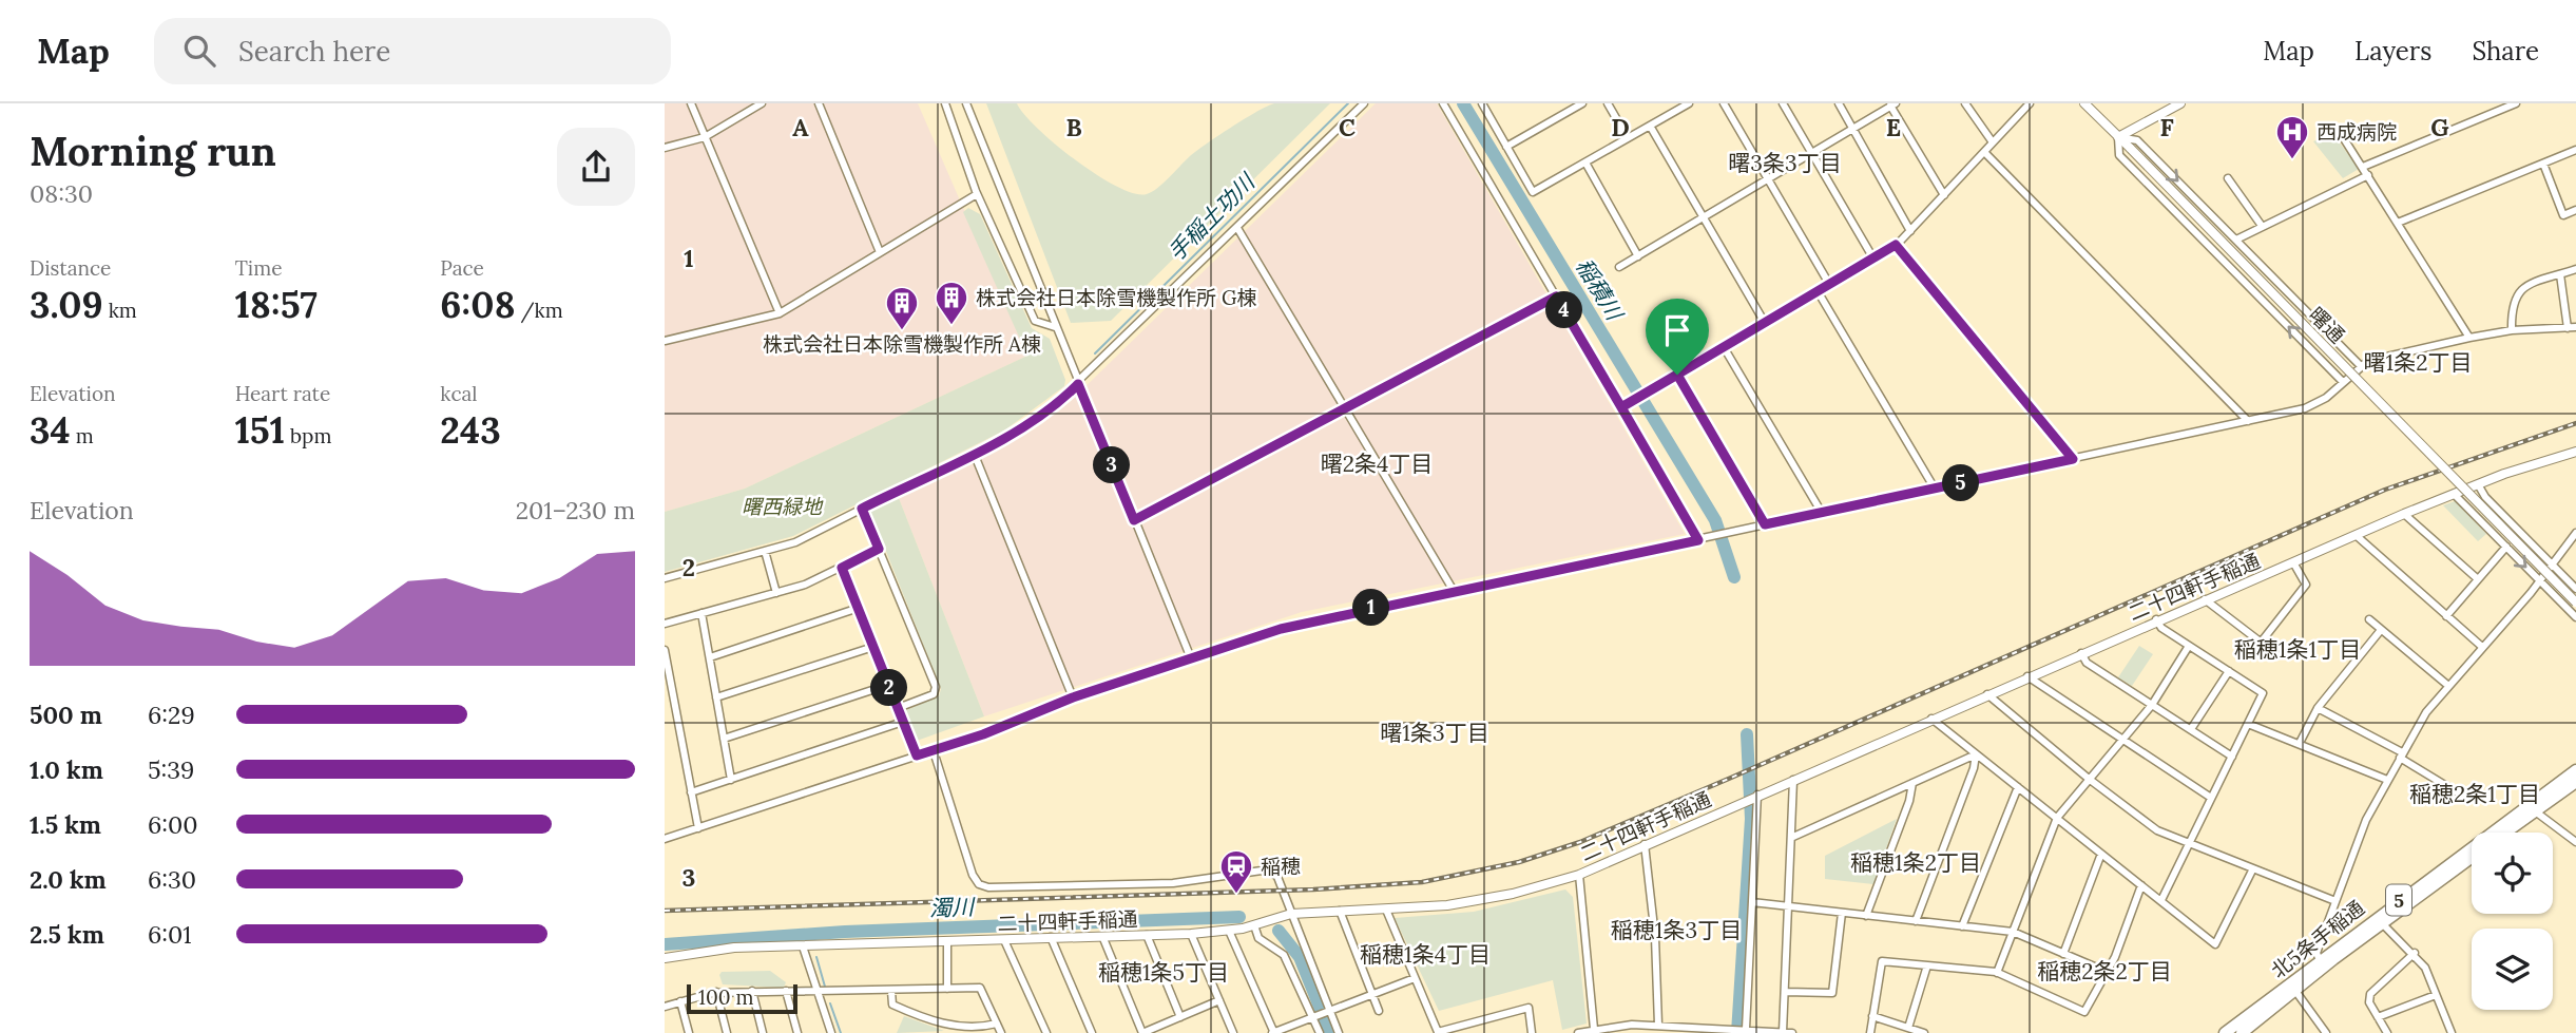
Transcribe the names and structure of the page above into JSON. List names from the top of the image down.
{
  "streets": {
    "highway": ["5", "北5条手稲通"],
    "street": ["曙通", "二十四軒手稲通"]
  },
  "districts": [
    "曙3条3丁目",
    "曙1条2丁目",
    "曙2条4丁目",
    "稲穂1条1丁目",
    "曙1条3丁目",
    "稲穂2条1丁目",
    "稲穂1条2丁目",
    "稲穂1条3丁目",
    "稲穂1条4丁目",
    "稲穂2条2丁目",
    "稲穂1条5丁目"
  ],
  "water": ["手稲土功川", "稲積川", "濁川"],
  "parks": ["曙西緑地"],
  "places": {
    "hospital": ["西成病院"],
    "building": ["株式会社日本除雪機製作所 G棟", "株式会社日本除雪機製作所 A棟"],
    "station": ["稲穂"]
  },
  "scale_bar": "100 m",
  "page": {
    "header": "Map",
    "search": "Search here",
    "nav": ["Map", "Layers", "Share"],
    "heading": ["Morning run", "08:30"],
    "stats": [
      ["Distance", "3.09 km"],
      ["Time", "18:57"],
      ["Pace", "6:08 /km"],
      ["Elevation", "34 m"],
      ["Heart rate", "151 bpm"],
      ["kcal", "243"]
    ],
    "pins": [
      "4",
      "3",
      "5",
      "1",
      "2"
    ],
    "chart": ["Elevation", "201–230 m"],
    "list": [
      {
        "name": "500 m",
        "note": "6:29"
      },
      {
        "name": "1.0 km",
        "note": "5:39"
      },
      {
        "name": "1.5 km",
        "note": "6:00"
      },
      {
        "name": "2.0 km",
        "note": "6:30"
      },
      {
        "name": "2.5 km",
        "note": "6:01"
      }
    ],
    "scale": "100 m"
  },
  "grid": {
    "columns": [
      "A",
      "B",
      "C",
      "D",
      "E",
      "F",
      "G"
    ],
    "rows": ["1", "2", "3"]
  }
}
